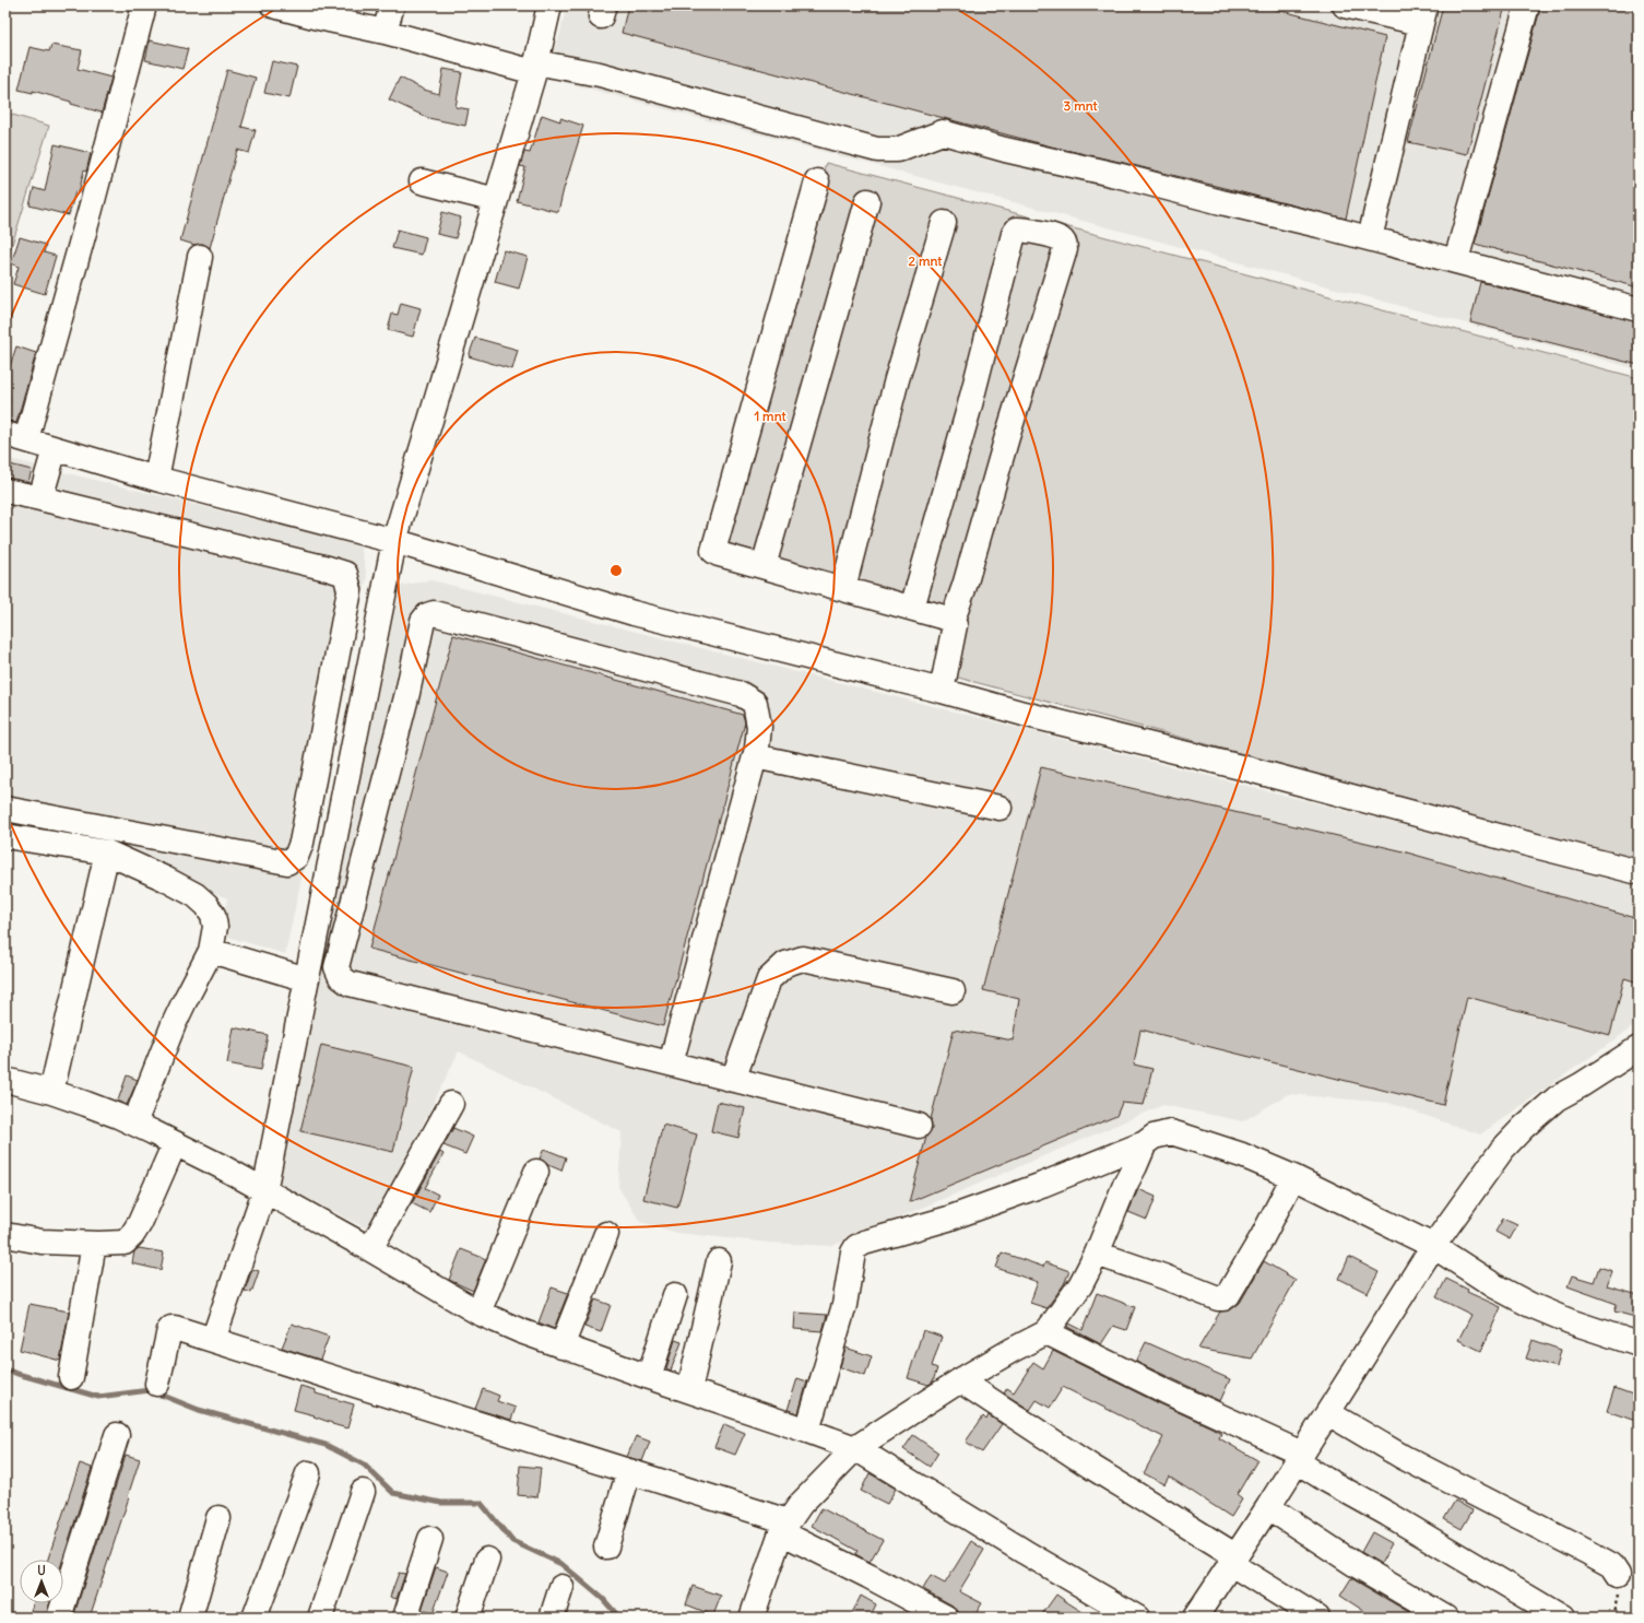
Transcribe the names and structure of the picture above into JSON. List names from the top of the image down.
{
  "north": "top",
  "rings": ["3 mnt", "2 mnt", "1 mnt"]
}
